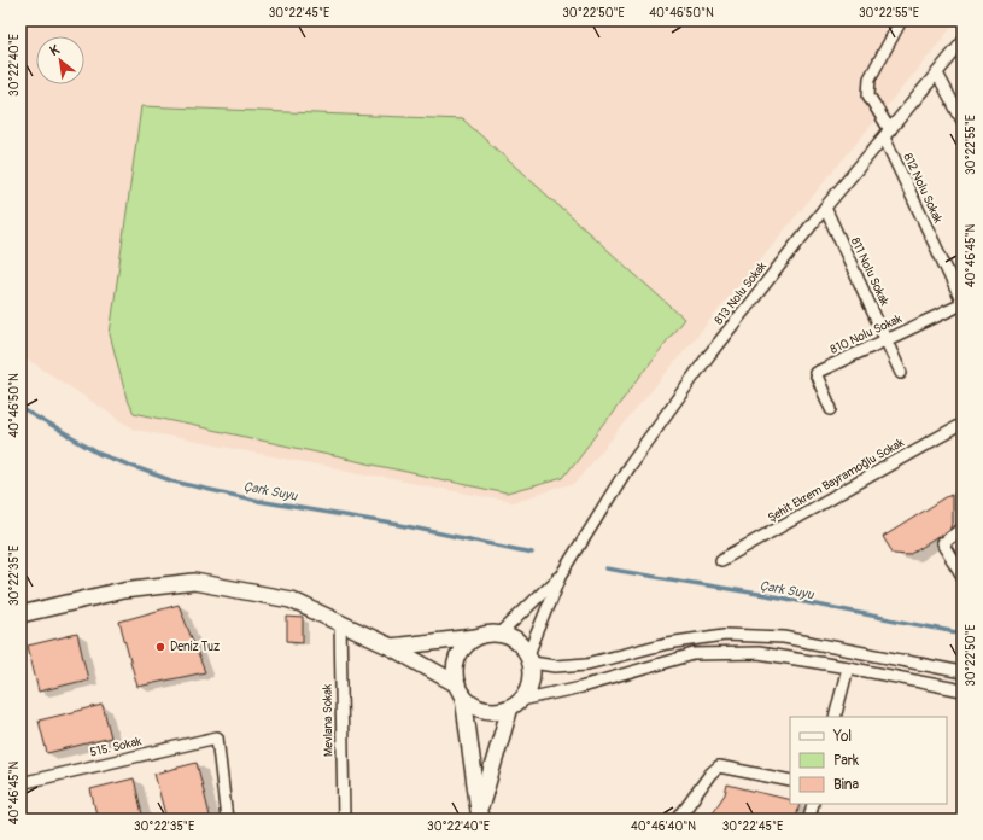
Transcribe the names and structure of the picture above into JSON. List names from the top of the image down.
{
  "streets": {
    "street": [
      "812 Nolu Sokak",
      "811 Nolu Sokak",
      "813 Nolu Sokak",
      "810 Nolu Sokak",
      "Şehit Ekrem Bayramoğlu Sokak",
      "Mevlana Sokak",
      "515. Sokak"
    ]
  },
  "crossings": [
    ["812 Nolu Sokak", "813 Nolu Sokak"],
    ["812 Nolu Sokak", "810 Nolu Sokak"],
    ["811 Nolu Sokak", "813 Nolu Sokak"],
    ["811 Nolu Sokak", "810 Nolu Sokak"]
  ],
  "water": ["Çark Suyu"],
  "places": ["Deniz Tuz"],
  "legend": ["Yol", "Park", "Bina"],
  "north": "top left",
  "coordinates": [
    "30°22'45\"E",
    "30°22'50\"E",
    "40°46'50\"N",
    "30°22'55\"E",
    "30°22'40\"E",
    "40°46'45\"N",
    "30°22'35\"E",
    "40°46'40\"N"
  ]
}
